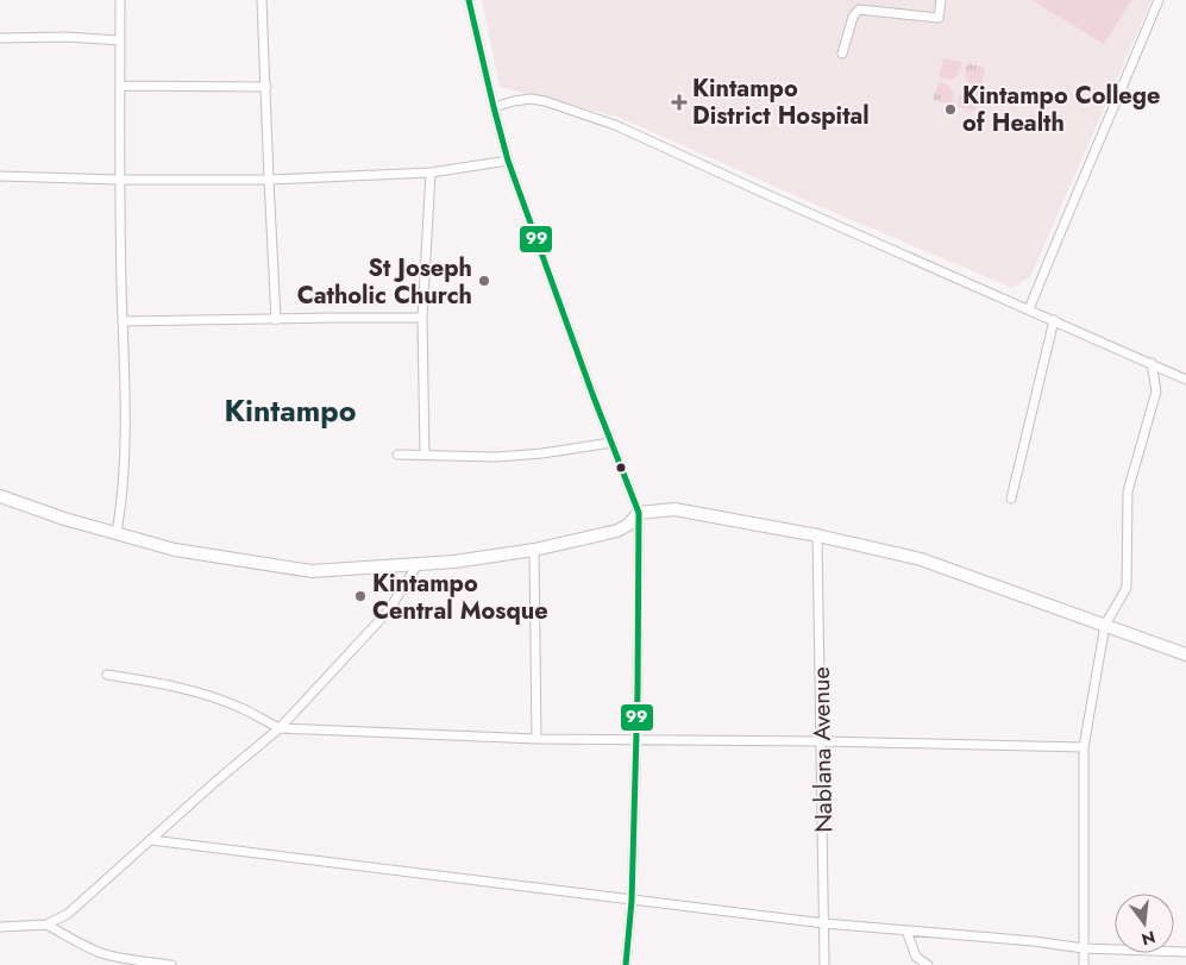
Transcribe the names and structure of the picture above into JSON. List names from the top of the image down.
{
  "streets": {
    "street": ["Nablana Avenue"]
  },
  "districts": ["Kintampo"],
  "places": {
    "health": ["Kintampo District Hospital"],
    "other": ["Kintampo College of Health", "St Joseph Catholic Church", "Kintampo Central Mosque"]
  },
  "lines": ["transit line 99"],
  "north": "bottom"
}
